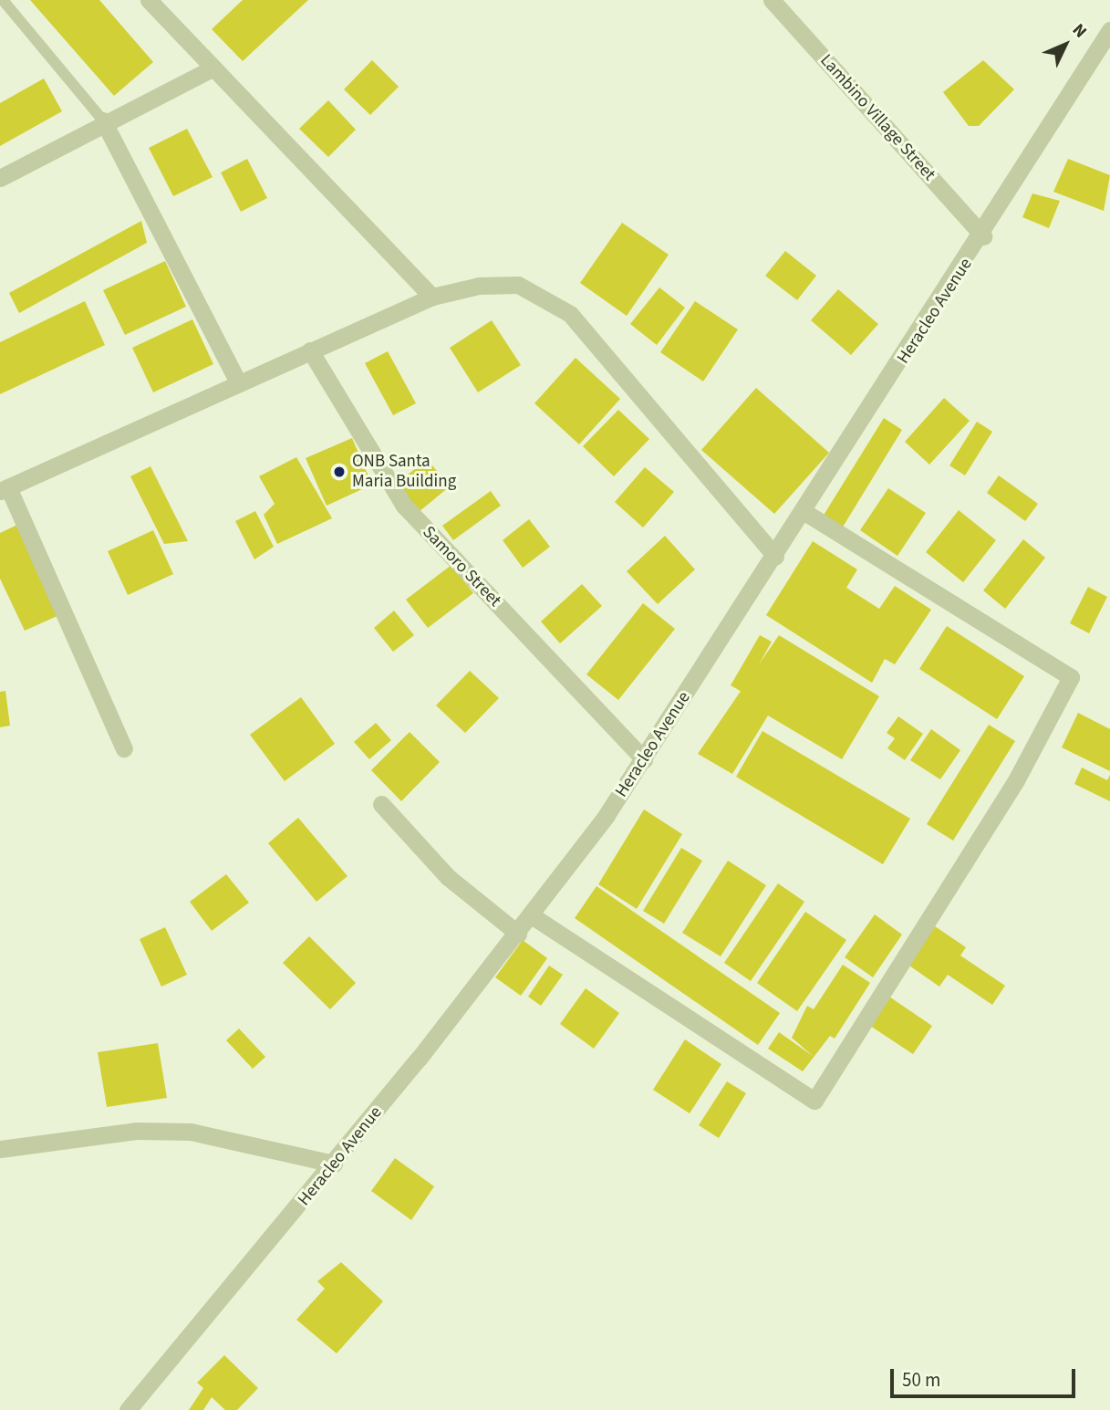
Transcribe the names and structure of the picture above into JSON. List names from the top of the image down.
{
  "streets": {
    "street": ["Lambino Village Street", "Heracleo Avenue", "Samoro Street"]
  },
  "crossings": [
    ["Lambino Village Street", "Heracleo Avenue"],
    ["Heracleo Avenue", "Samoro Street"]
  ],
  "places": ["ONB Santa Maria Building"],
  "scale_bar": "50 m",
  "north": "top right"
}
